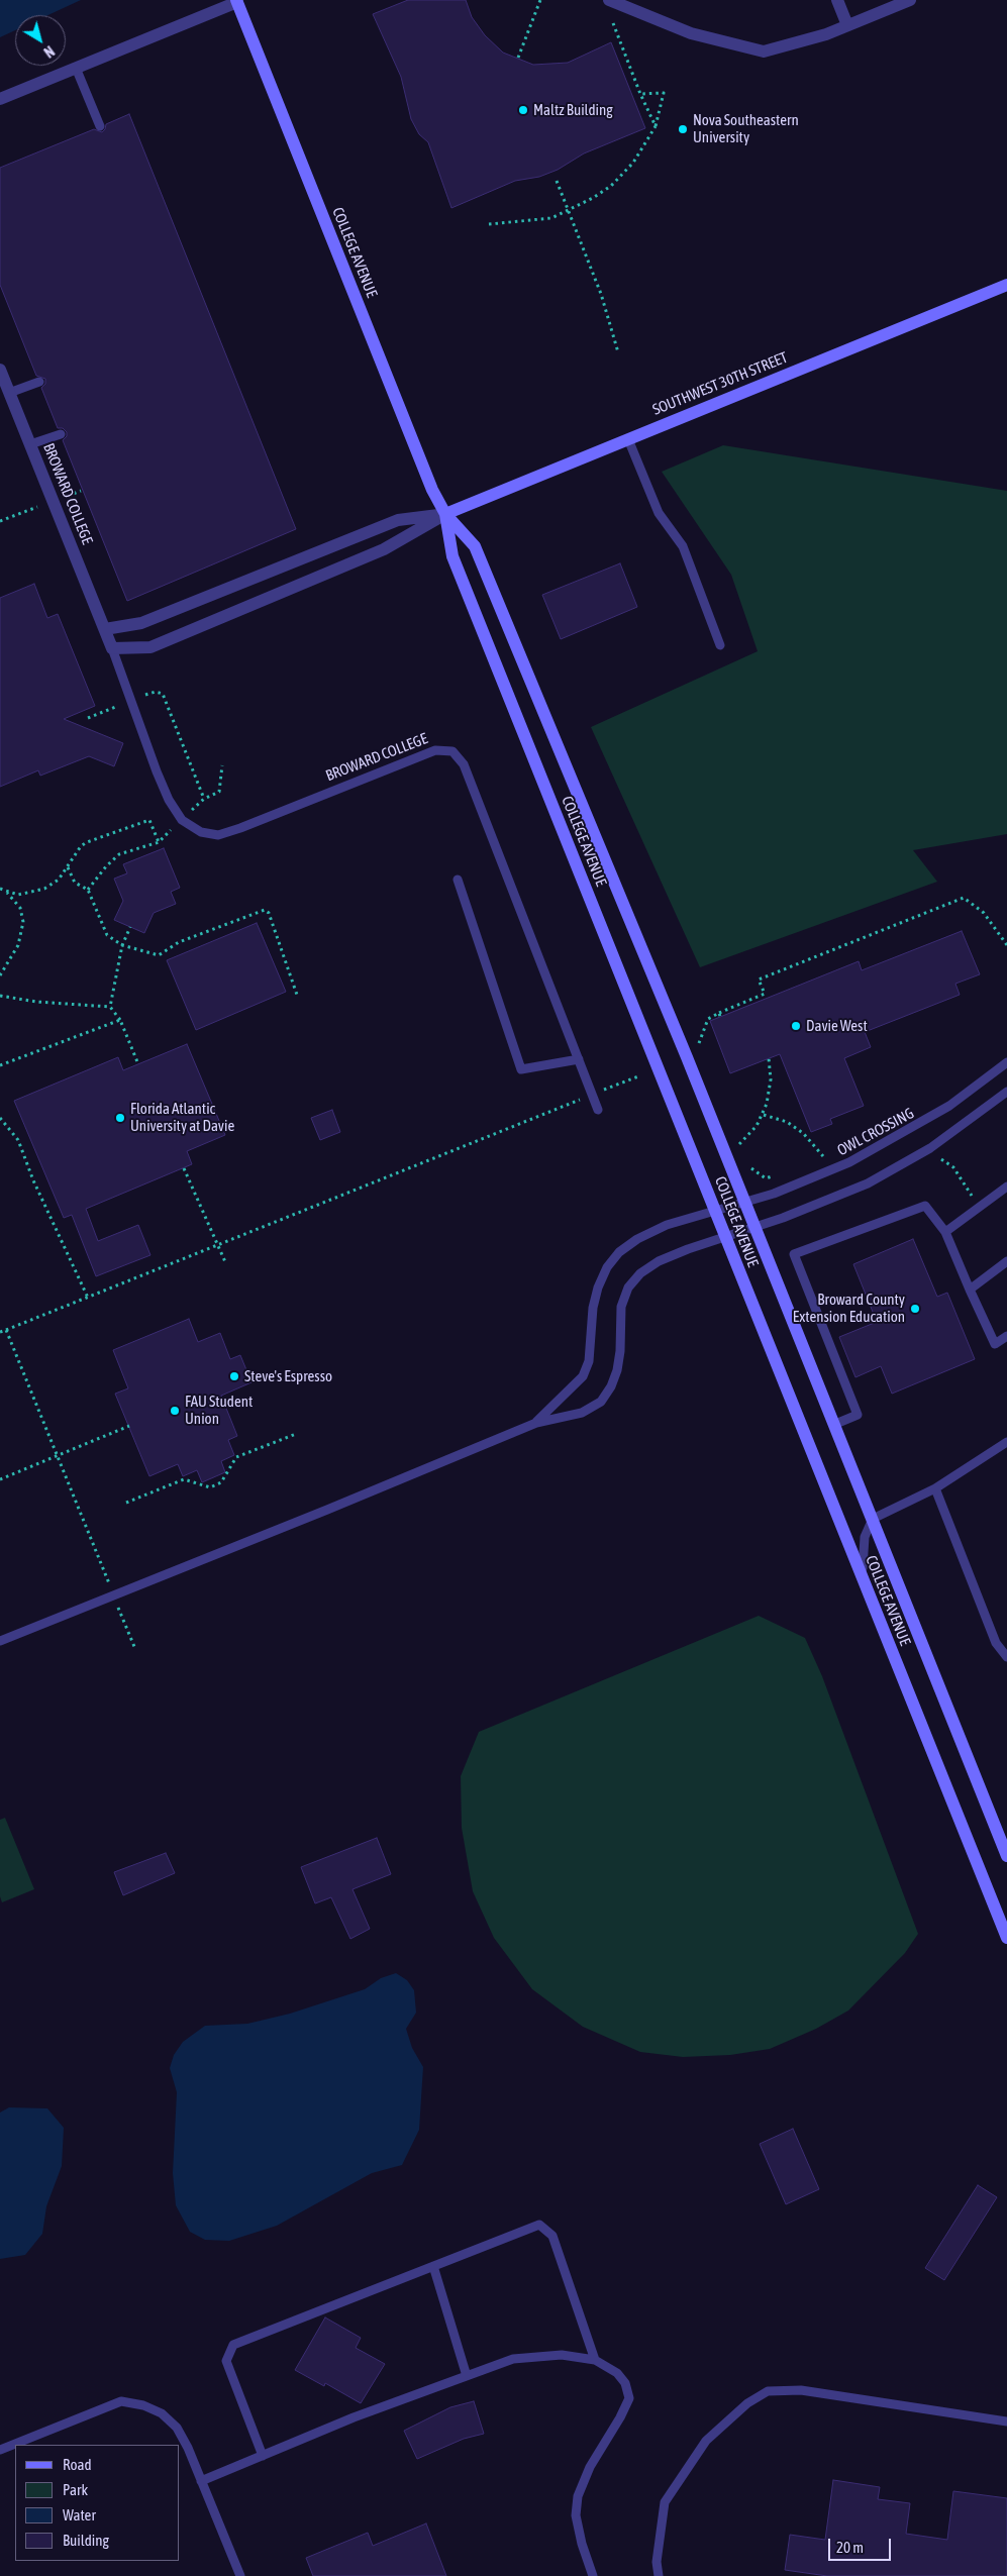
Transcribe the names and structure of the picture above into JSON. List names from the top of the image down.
{
  "streets": {
    "street": ["COLLEGE AVENUE", "SOUTHWEST 30TH STREET", "BROWARD COLLEGE"],
    "lane": ["OWL CROSSING"]
  },
  "crossings": [
    ["COLLEGE AVENUE", "SOUTHWEST 30TH STREET"],
    ["COLLEGE AVENUE", "OWL CROSSING"]
  ],
  "places": [
    "Maltz Building",
    "Nova Southeastern University",
    "Davie West",
    "Florida Atlantic University at Davie",
    "Broward County Extension Education",
    "Steve's Espresso",
    "FAU Student Union"
  ],
  "legend": [
    "Road",
    "Park",
    "Water",
    "Building"
  ],
  "scale_bar": "20 m",
  "north": "bottom right"
}
